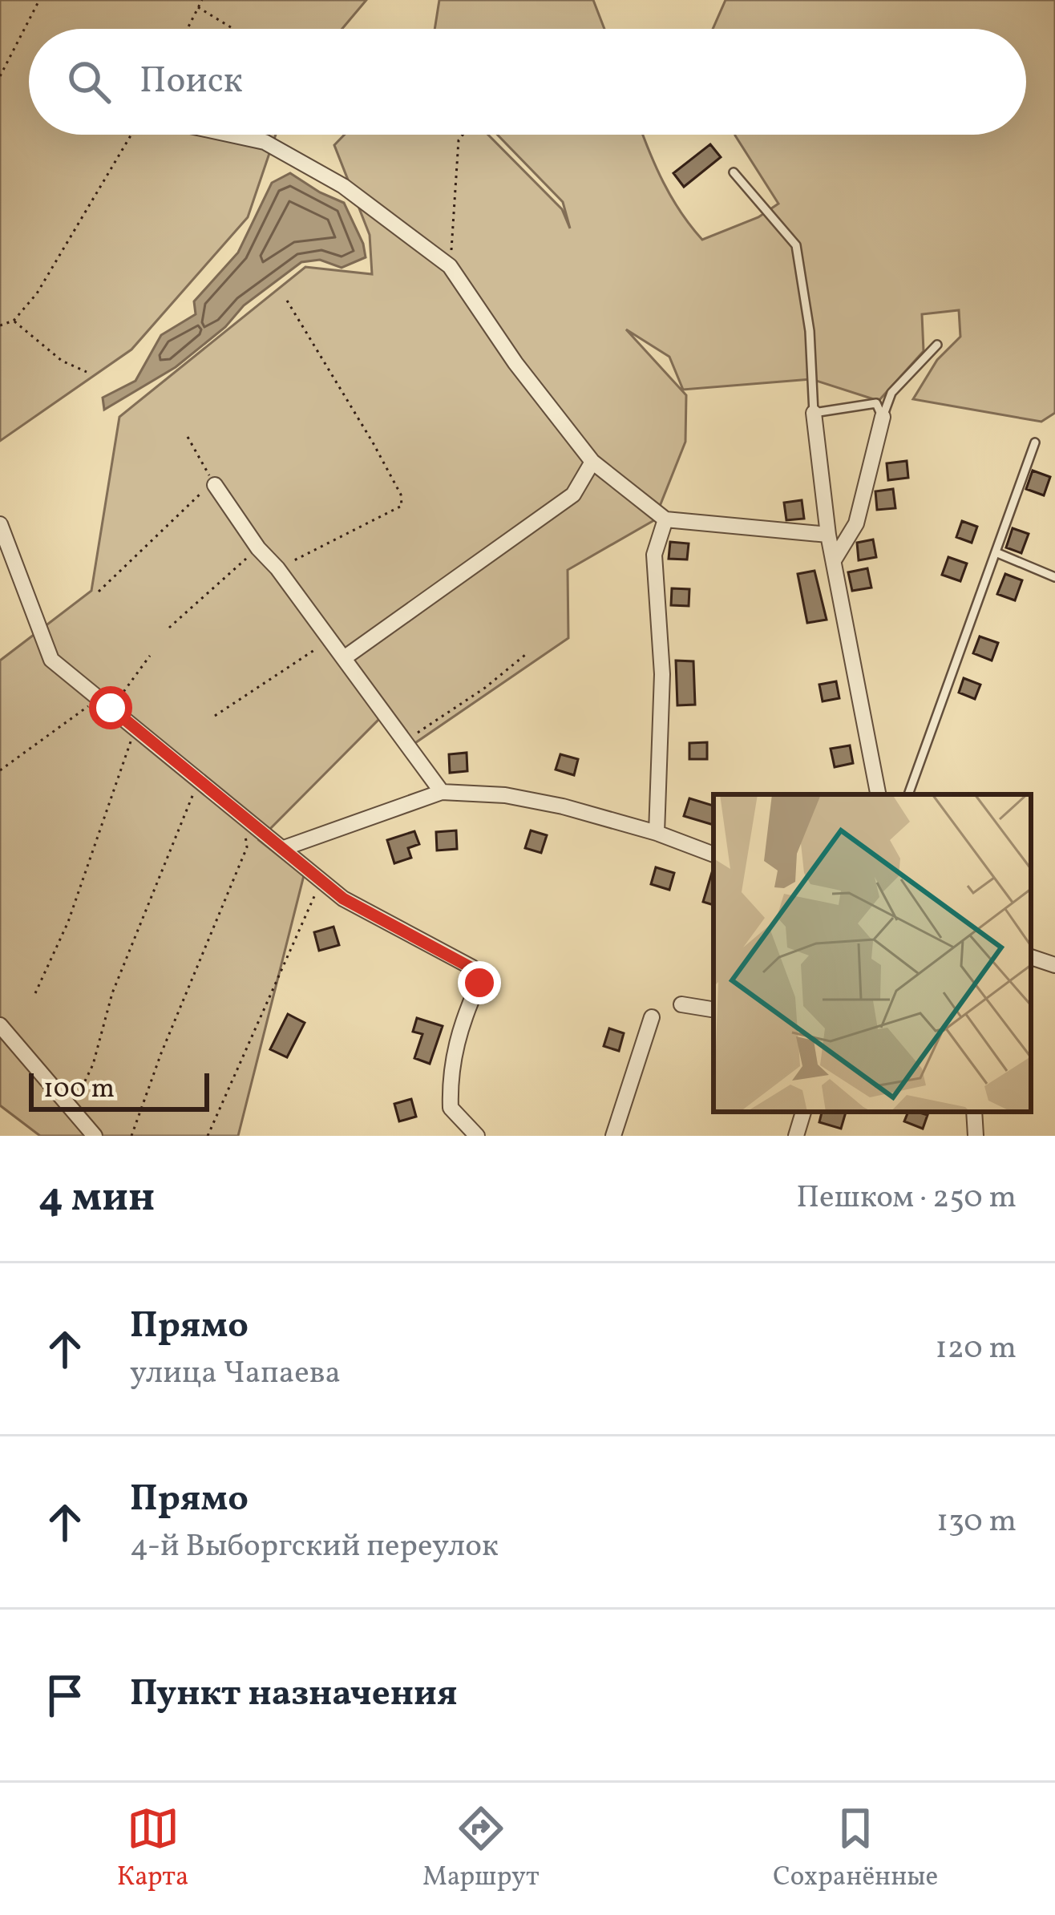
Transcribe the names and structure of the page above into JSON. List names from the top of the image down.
{
  "scale_bar": "100 m",
  "page": {
    "search": "Поиск",
    "scale": "100 m",
    "heading": ["4 мин", "Пешком · 250 m"],
    "list": [
      ["Прямо", "улица Чапаева", "120 m"],
      ["Прямо", "4-й Выборгский переулок", "130 m"],
      "Пункт назначения"
    ],
    "nav": ["Карта", "Маршрут", "Сохранённые"]
  }
}
